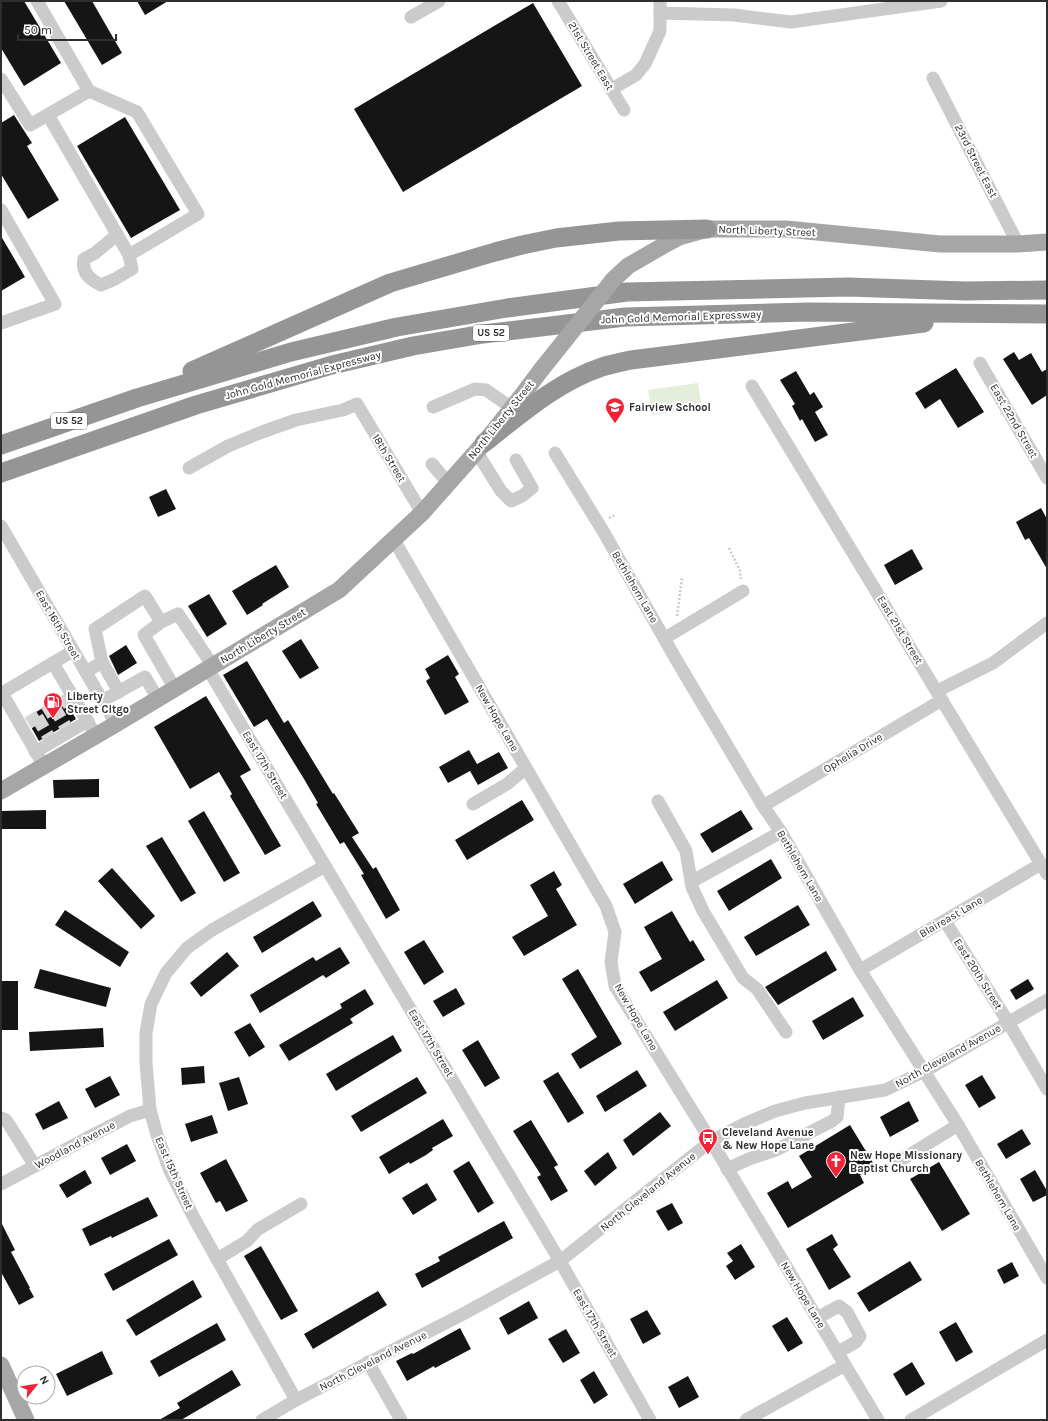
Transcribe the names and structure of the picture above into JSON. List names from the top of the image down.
{
  "streets": {
    "highway": ["John Gold Memorial Expressway", "US 52"],
    "main road": ["North Liberty Street"],
    "street": [
      "21st Street East",
      "23rd Street East",
      "East 22nd Street",
      "18th Street",
      "Bethlehem Lane",
      "East 16th Street",
      "East 21st Street",
      "New Hope Lane",
      "Ophelia Drive",
      "East 17th Street",
      "Blaireast Lane",
      "East 20th Street",
      "North Cleveland Avenue",
      "Woodland Avenue",
      "East 15th Street"
    ]
  },
  "crossings": [
    ["23rd Street East", "North Liberty Street"],
    ["North Liberty Street", "18th Street"],
    ["North Liberty Street", "East 16th Street"],
    ["North Liberty Street", "New Hope Lane"],
    ["North Liberty Street", "East 17th Street"],
    ["Bethlehem Lane", "Ophelia Drive"],
    ["Bethlehem Lane", "Blaireast Lane"],
    ["Bethlehem Lane", "North Cleveland Avenue"],
    ["East 21st Street", "Ophelia Drive"],
    ["East 21st Street", "Blaireast Lane"],
    ["New Hope Lane", "North Cleveland Avenue"],
    ["East 17th Street", "North Cleveland Avenue"],
    ["East 17th Street", "East 15th Street"],
    ["Blaireast Lane", "East 20th Street"],
    ["East 20th Street", "North Cleveland Avenue"],
    ["North Cleveland Avenue", "East 15th Street"],
    ["Woodland Avenue", "East 15th Street"]
  ],
  "places": {
    "school or university": ["Fairview School"],
    "fuel station": ["Liberty Street Citgo"],
    "bus stop": ["Cleveland Avenue & New Hope Lane"],
    "church": ["New Hope Missionary Baptist Church"]
  },
  "scale_bar": "50 m",
  "north": "top right"
}
